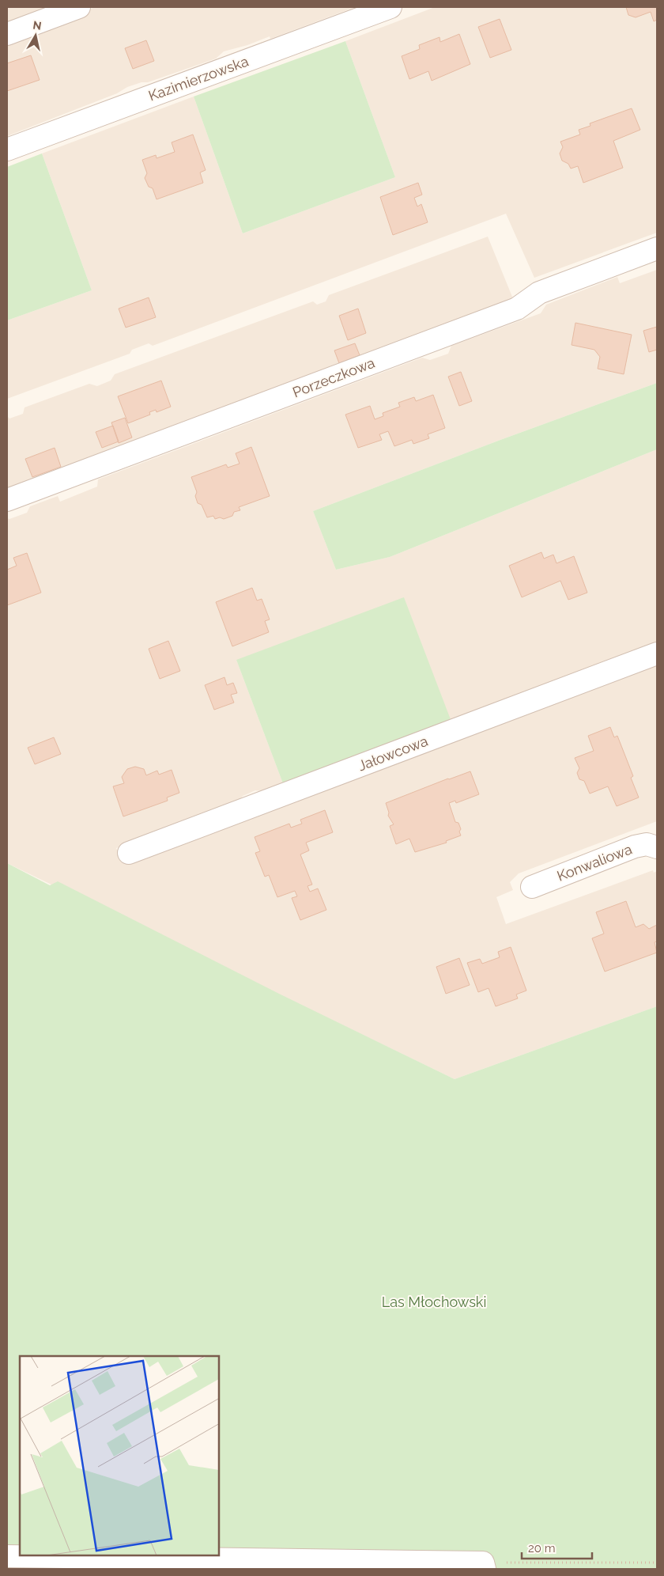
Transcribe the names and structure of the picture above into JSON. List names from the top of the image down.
{
  "streets": {
    "street": [
      "Kazimierzowska",
      "Porzeczkowa",
      "Jałowcowa",
      "Konwaliowa"
    ]
  },
  "parks": ["Las Młochowski"],
  "scale_bar": "20 m",
  "north": "top"
}
